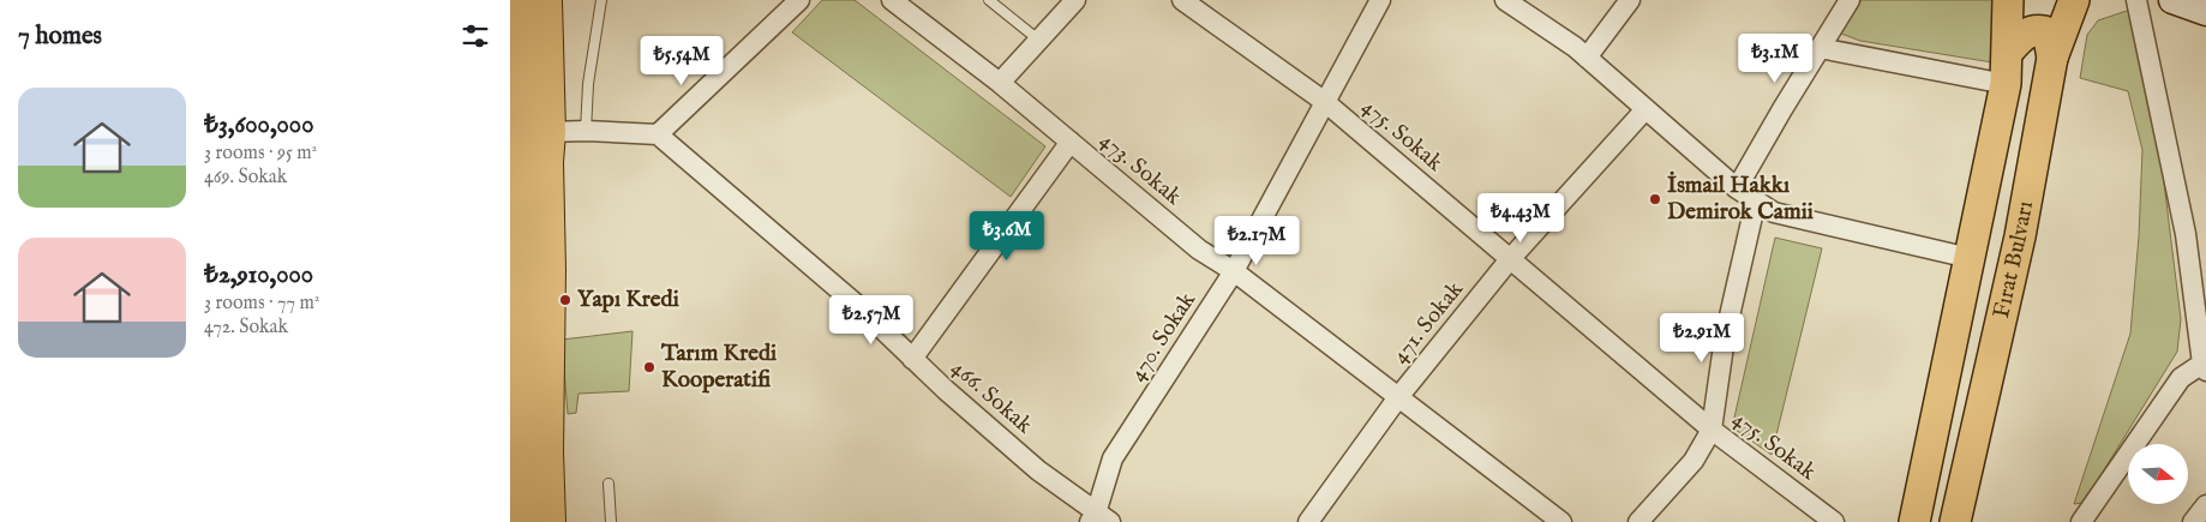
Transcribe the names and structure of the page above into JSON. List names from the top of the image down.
{
  "streets": {
    "main road": ["Fırat Bulvarı"],
    "street": [
      "475. Sokak",
      "473. Sokak",
      "471. Sokak",
      "470. Sokak",
      "466. Sokak"
    ]
  },
  "crossings": [
    ["475. Sokak", "471. Sokak"],
    ["475. Sokak", "470. Sokak"],
    ["473. Sokak", "471. Sokak"],
    ["473. Sokak", "470. Sokak"],
    ["470. Sokak", "466. Sokak"]
  ],
  "places": ["İsmail Hakkı Demirok Camii", "Yapı Kredi", "Tarım Kredi Kooperatifi"],
  "north": "right",
  "page": {
    "heading": "7 homes",
    "price": [
      "₺3.1M",
      "₺5.54M",
      "₺4.43M",
      "₺3.6M",
      "₺2.17M",
      "₺2.57M",
      "₺2.91M"
    ],
    "list": [
      {
        "name": "₺3,600,000",
        "note": "3 rooms · 95 m² · 469. Sokak"
      },
      {
        "name": "₺2,910,000",
        "note": "3 rooms · 77 m² · 472. Sokak"
      }
    ]
  }
}
